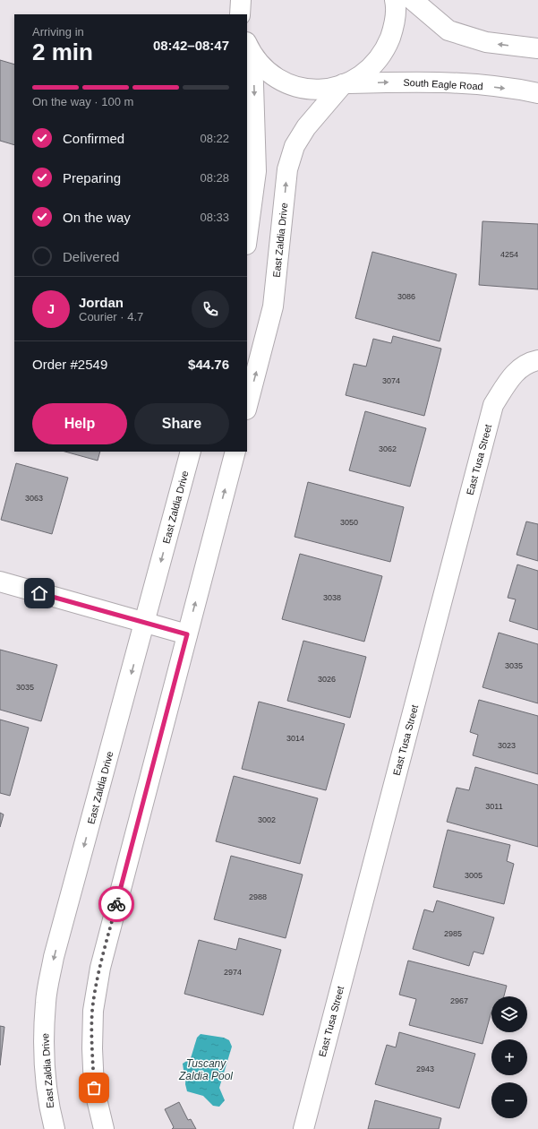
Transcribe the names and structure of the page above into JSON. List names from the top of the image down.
{
  "streets": {
    "street": ["South Eagle Road", "East Zaldia Drive", "East Tusa Street"]
  },
  "crossings": [
    ["South Eagle Road", "East Zaldia Drive"]
  ],
  "water": ["Tuscany Zaldia Pool"],
  "house_numbers": [
    "4254",
    "3086",
    "3074",
    "3062",
    "3063",
    "3050",
    "3038",
    "3035",
    "3026",
    "3035",
    "3014",
    "3023",
    "3011",
    "3002",
    "3005",
    "2988",
    "2985",
    "2974",
    "2967",
    "2943"
  ],
  "page": {
    "heading": ["2 min", "Arriving in", "08:42–08:47"],
    "panel": [
      "Jordan",
      "Courier · 4.7",
      "Order #2549",
      "$44.76"
    ],
    "bar": "On the way · 100 m",
    "list": [
      ["Confirmed", "08:22"],
      ["Preparing", "08:28"],
      ["On the way", "08:33"],
      "Delivered"
    ],
    "round": "J",
    "buttons": ["Help", "Share"],
    "map_buttons": ["+", "−"]
  }
}
